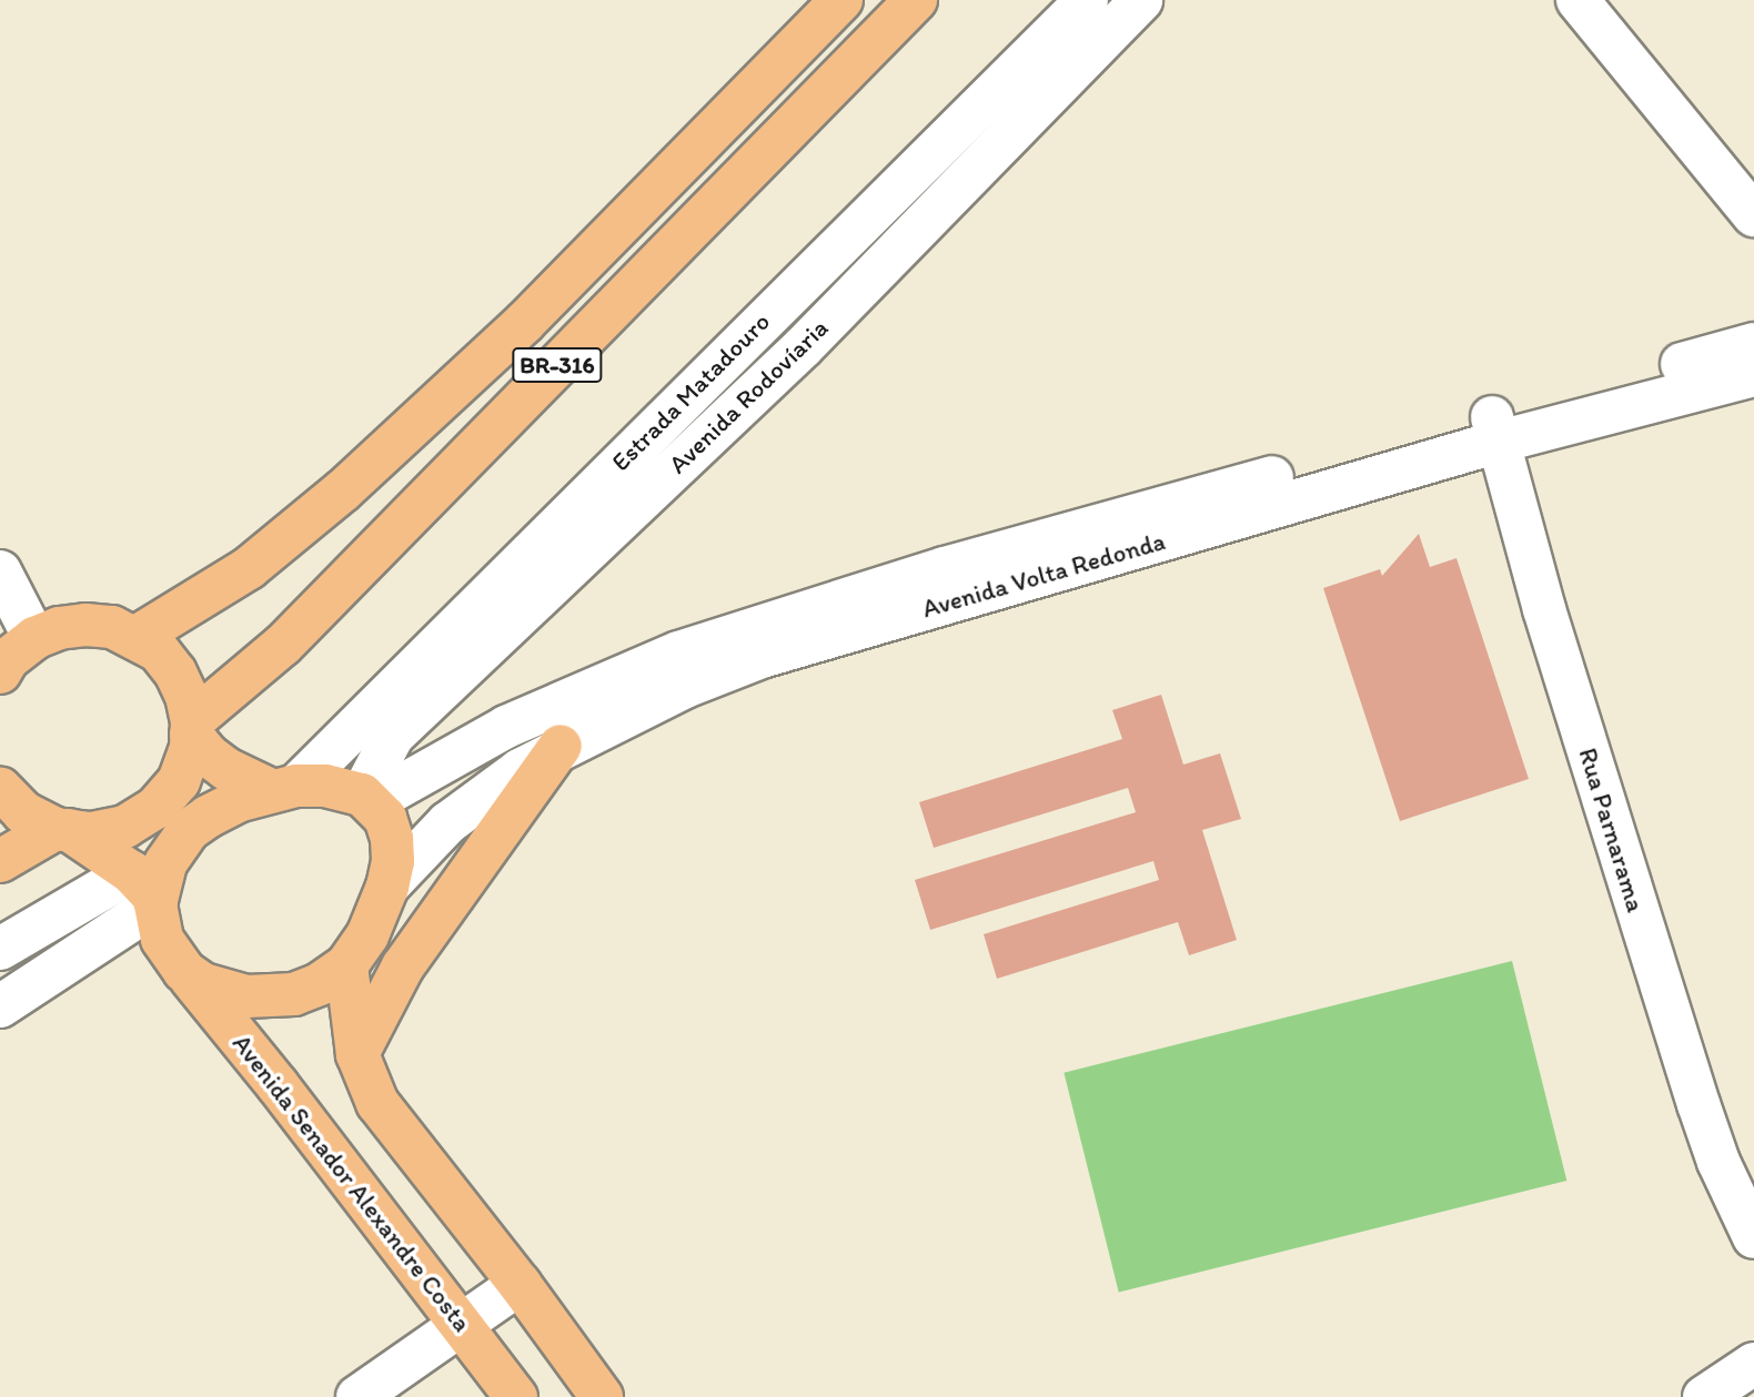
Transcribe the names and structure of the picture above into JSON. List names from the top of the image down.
{
  "streets": {
    "main road": ["BR-316", "Avenida Senador Alexandre Costa"],
    "street": [
      "Estrada Matadouro",
      "Avenida Rodovíaria",
      "Avenida Volta Redonda",
      "Rua Parnarama"
    ]
  },
  "crossings": [
    ["BR-316", "Avenida Senador Alexandre Costa"],
    ["Estrada Matadouro", "Avenida Rodovíaria"],
    ["Estrada Matadouro", "Avenida Volta Redonda"],
    ["Estrada Matadouro", "Avenida Senador Alexandre Costa"],
    ["Avenida Rodovíaria", "Avenida Volta Redonda"],
    ["Avenida Rodovíaria", "Avenida Senador Alexandre Costa"],
    ["Avenida Volta Redonda", "Rua Parnarama"],
    ["Avenida Volta Redonda", "Avenida Senador Alexandre Costa"]
  ]
}
